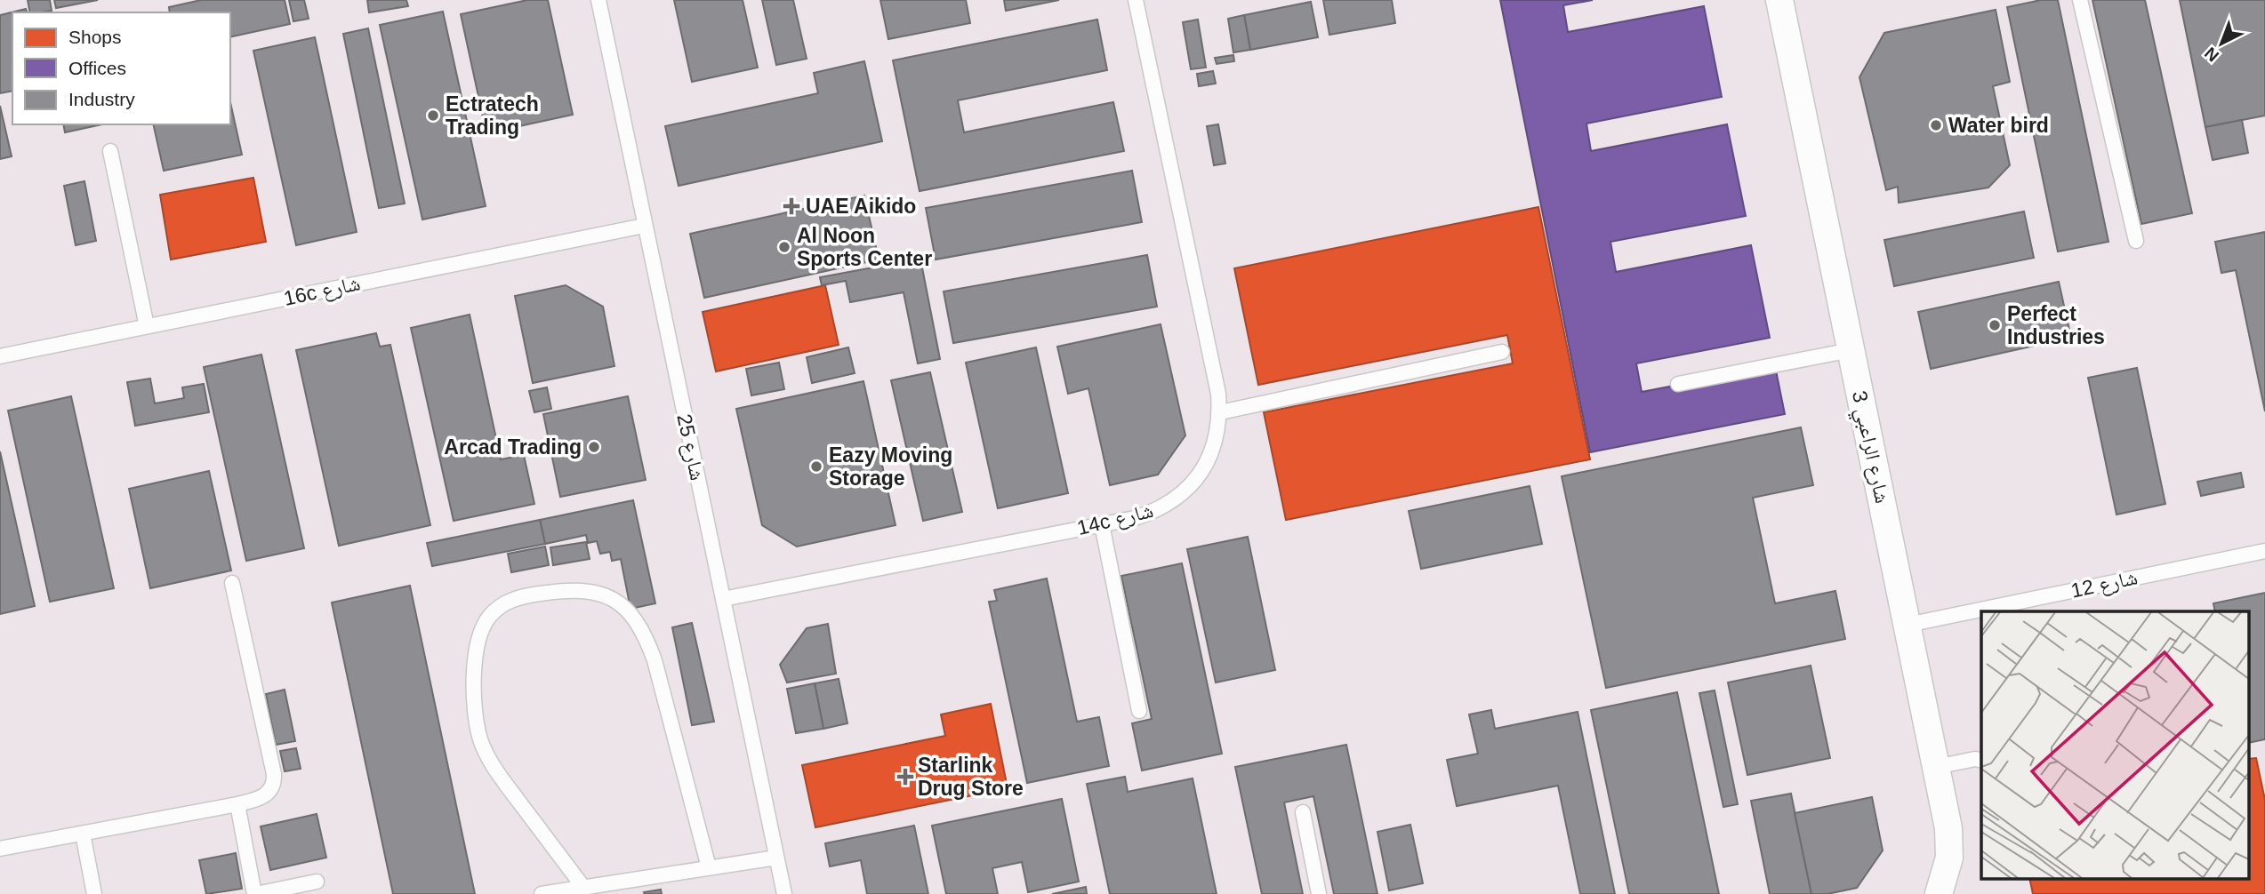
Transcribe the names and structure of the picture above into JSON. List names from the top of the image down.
{
  "streets": {
    "street": ["شارع الراعبي 3"],
    "lane": [
      "16c شارع",
      "شارع 25",
      "14c شارع",
      "شارع 12"
    ]
  },
  "crossings": [
    ["16c شارع", "شارع 25"],
    ["شارع 25", "14c شارع"],
    ["شارع الراعبي 3", "شارع 12"]
  ],
  "places": {
    "other": [
      "Ectratech Trading",
      "Water bird",
      "Al Noon Sports Center",
      "Perfect Industries",
      "Arcad Trading",
      "Eazy Moving Storage"
    ],
    "health": ["UAE Aikido", "Starlink Drug Store"]
  },
  "legend": ["Shops", "Offices", "Industry"],
  "north": "bottom left"
}
